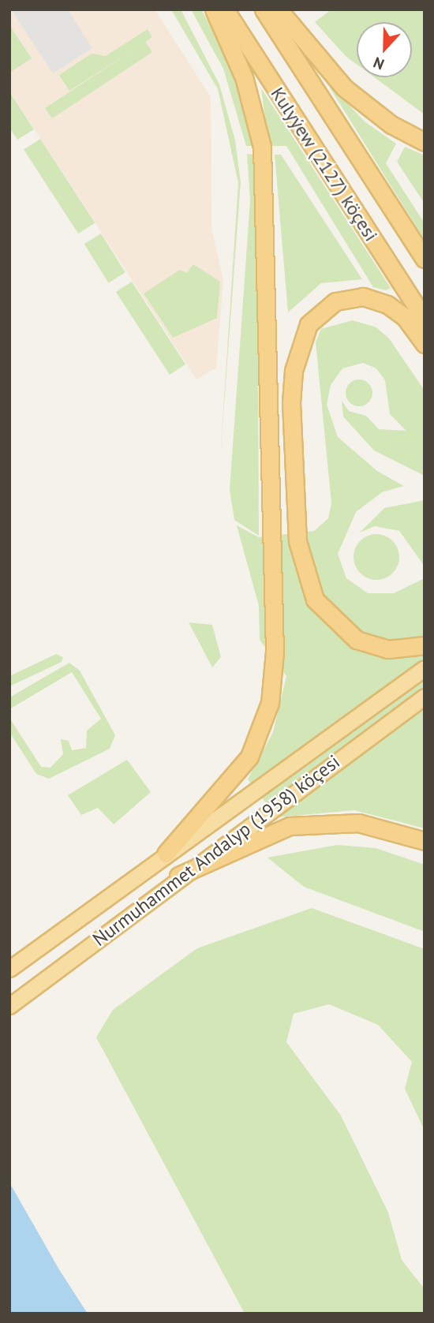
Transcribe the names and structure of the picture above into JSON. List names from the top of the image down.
{
  "streets": {
    "highway": ["Kulyýew (2127) köçesi"],
    "main road": ["Nurmuhammet Andalyp (1958) köçesi"]
  },
  "north": "bottom"
}
